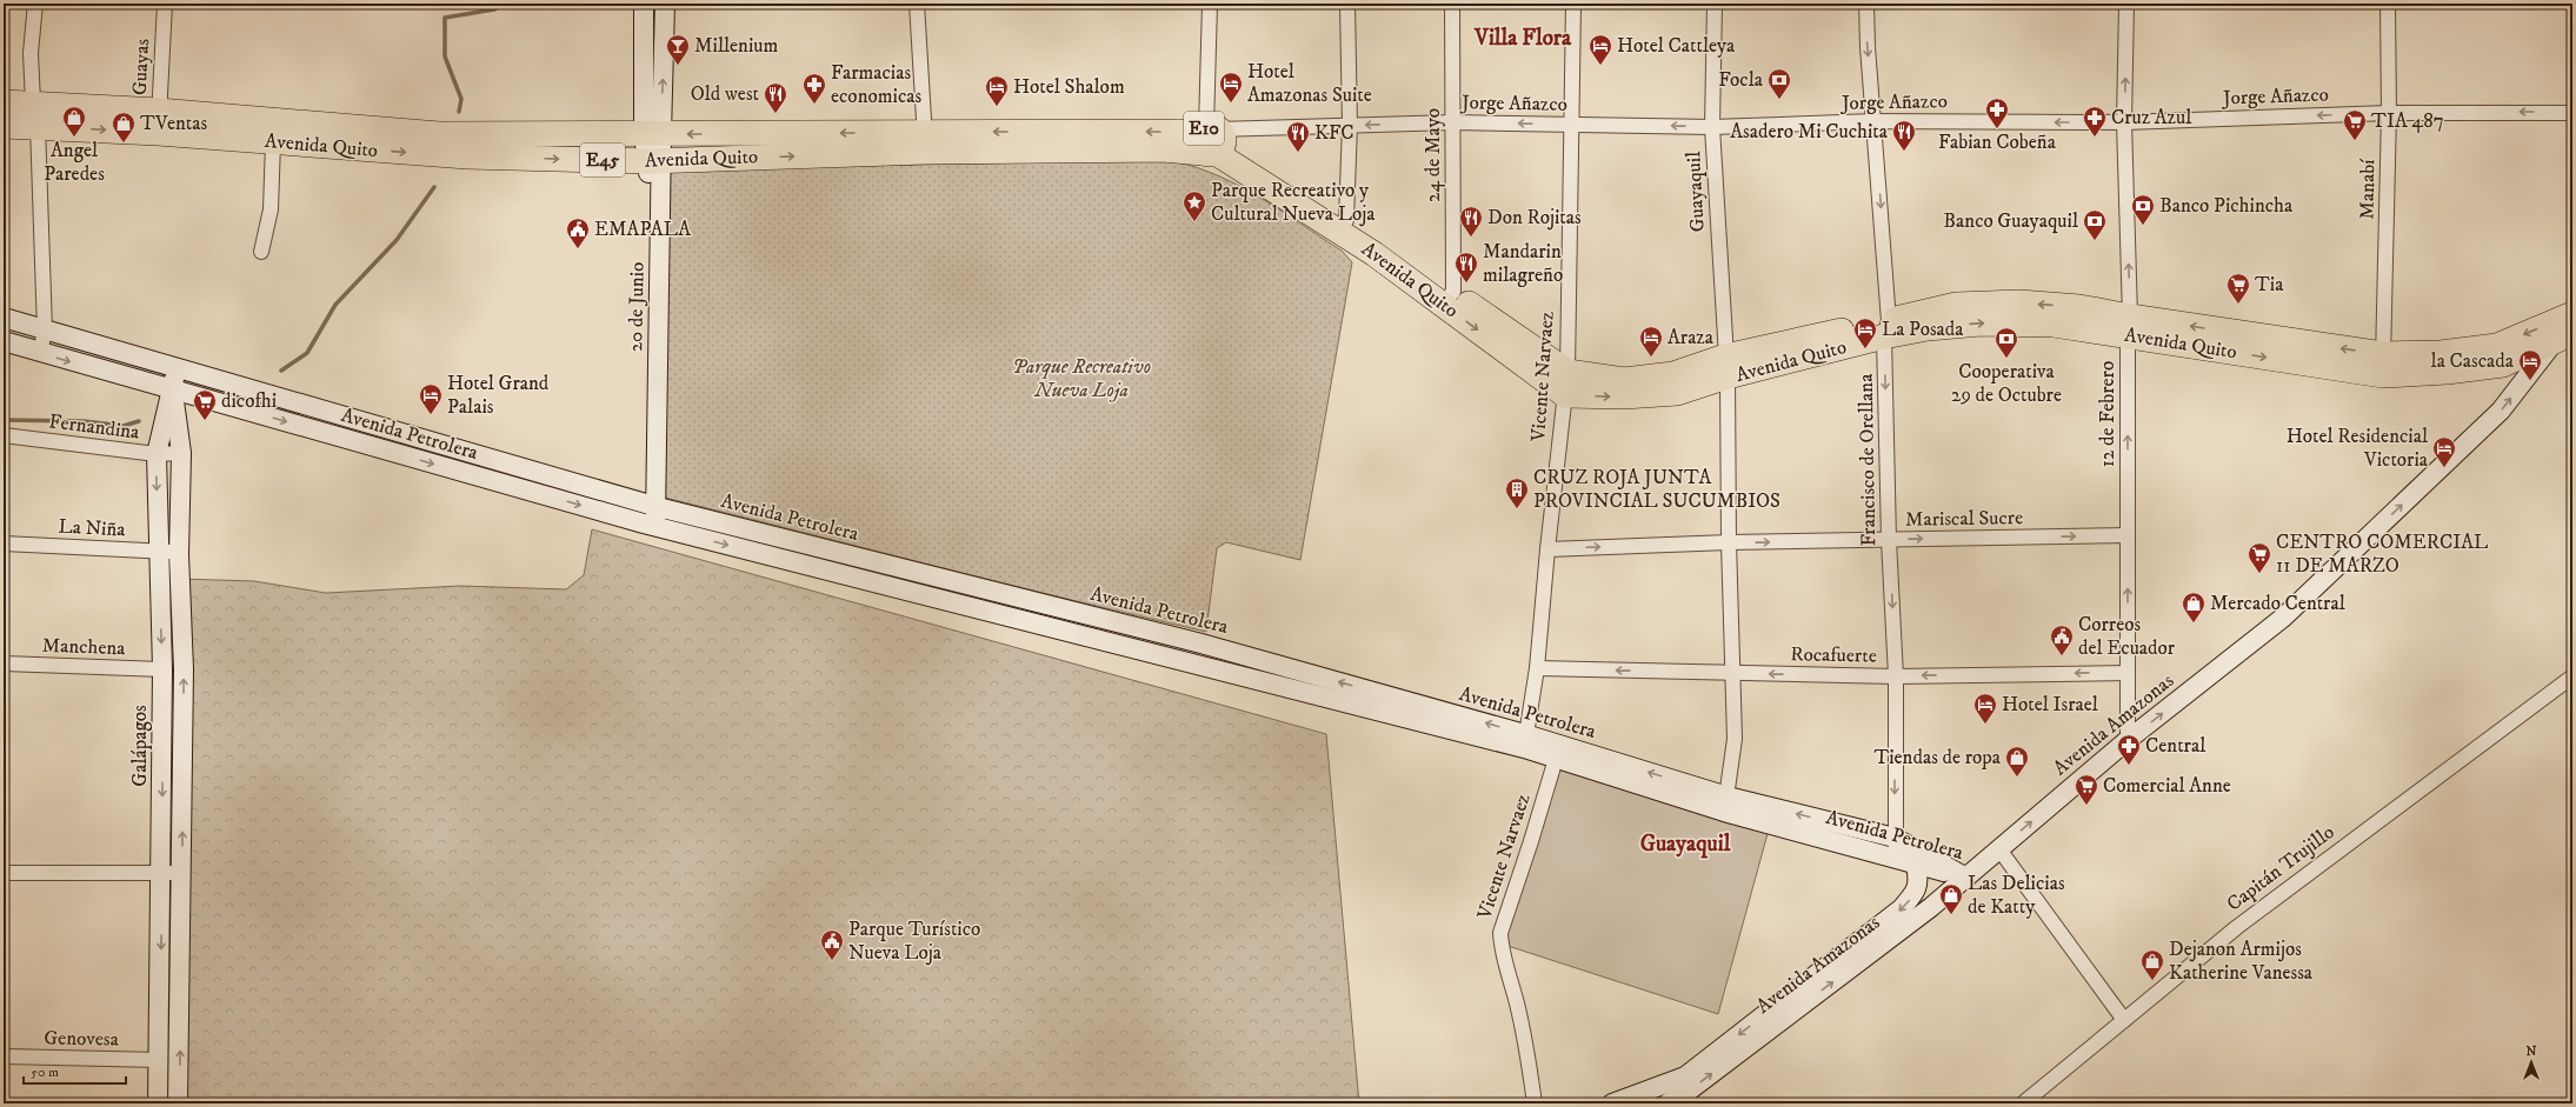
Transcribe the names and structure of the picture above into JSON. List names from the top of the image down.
{
  "streets": {
    "highway": ["Avenida Quito", "E45"],
    "main road": [
      "20 de Junio",
      "Avenida Petrolera",
      "Avenida Amazonas",
      "Galápagos"
    ],
    "street": [
      "Guayas",
      "Jorge Añazco",
      "24 de Mayo",
      "Manabí",
      "Guayaquil",
      "Vicente Narvaez",
      "12 de Febrero",
      "Fernandina",
      "Francisco de Orellana",
      "Mariscal Sucre",
      "La Niña",
      "Manchena",
      "Rocafuerte",
      "Capitán Trujillo",
      "Genovesa"
    ]
  },
  "crossings": [
    ["Guayas", "Avenida Quito"],
    ["Jorge Añazco", "Avenida Quito"],
    ["Jorge Añazco", "24 de Mayo"],
    ["Jorge Añazco", "Manabí"],
    ["Jorge Añazco", "Guayaquil"],
    ["Jorge Añazco", "Vicente Narvaez"],
    ["Jorge Añazco", "12 de Febrero"],
    ["Jorge Añazco", "Francisco de Orellana"],
    ["Avenida Quito", "24 de Mayo"],
    ["Avenida Quito", "Manabí"],
    ["Avenida Quito", "Guayaquil"],
    ["Avenida Quito", "20 de Junio"],
    ["Avenida Quito", "Vicente Narvaez"],
    ["Avenida Quito", "12 de Febrero"],
    ["Avenida Quito", "Francisco de Orellana"],
    ["Avenida Quito", "Avenida Amazonas"],
    ["Guayaquil", "Avenida Petrolera"],
    ["Guayaquil", "Mariscal Sucre"],
    ["Guayaquil", "Rocafuerte"],
    ["20 de Junio", "Avenida Petrolera"],
    ["Vicente Narvaez", "Avenida Petrolera"],
    ["Vicente Narvaez", "Mariscal Sucre"],
    ["Vicente Narvaez", "Rocafuerte"],
    ["12 de Febrero", "Mariscal Sucre"],
    ["12 de Febrero", "Rocafuerte"],
    ["12 de Febrero", "Avenida Amazonas"],
    ["Fernandina", "Galápagos"],
    ["Avenida Petrolera", "Francisco de Orellana"],
    ["Avenida Petrolera", "Avenida Amazonas"],
    ["Avenida Petrolera", "Galápagos"],
    ["Francisco de Orellana", "Mariscal Sucre"],
    ["Francisco de Orellana", "Rocafuerte"],
    ["La Niña", "Galápagos"],
    ["Manchena", "Galápagos"],
    ["Galápagos", "Genovesa"]
  ],
  "one_way": [
    "Jorge Añazco",
    "12 de Febrero",
    "Francisco de Orellana",
    "Mariscal Sucre",
    "Rocafuerte"
  ],
  "districts": ["Villa Flora", "Guayaquil"],
  "parks": ["Parque Recreativo Nueva Loja"],
  "places": {
    "bar": ["Millenium"],
    "hotel": [
      "Hotel Cattleya",
      "Hotel Amazonas Suite",
      "Hotel Shalom",
      "La Posada",
      "Araza",
      "la Cascada",
      "Hotel Grand Palais",
      "Hotel Residencial Victoria",
      "Hotel Israel"
    ],
    "bank": [
      "Focla",
      "Banco Pichincha",
      "Banco Guayaquil",
      "Cooperativa 29 de Octubre"
    ],
    "pharmacy": [
      "Farmacias economicas",
      "Fabian Cobeña",
      "Cruz Azul",
      "Central"
    ],
    "restaurant": [
      "Old west",
      "Asadero Mi Cuchita",
      "KFC",
      "Don Rojitas",
      "Mandarin milagreño"
    ],
    "shop": [
      "Angel Paredes",
      "TVentas",
      "Mercado Central",
      "Tiendas de ropa",
      "Las Delicias de Katty",
      "Dejanon Armijos Katherine Vanessa"
    ],
    "supermarket": [
      "TIA 487",
      "Tia",
      "dicofhi",
      "CENTRO COMERCIAL 11 DE MARZO",
      "Comercial Anne"
    ],
    "place": ["Parque Recreativo y Cultural Nueva Loja"],
    "public building": ["EMAPALA", "Correos del Ecuador", "Parque Turístico Nueva Loja"],
    "building": ["CRUZ ROJA JUNTA PROVINCIAL SUCUMBIOS"]
  },
  "scale_bar": "50 m",
  "north": "top"
}
